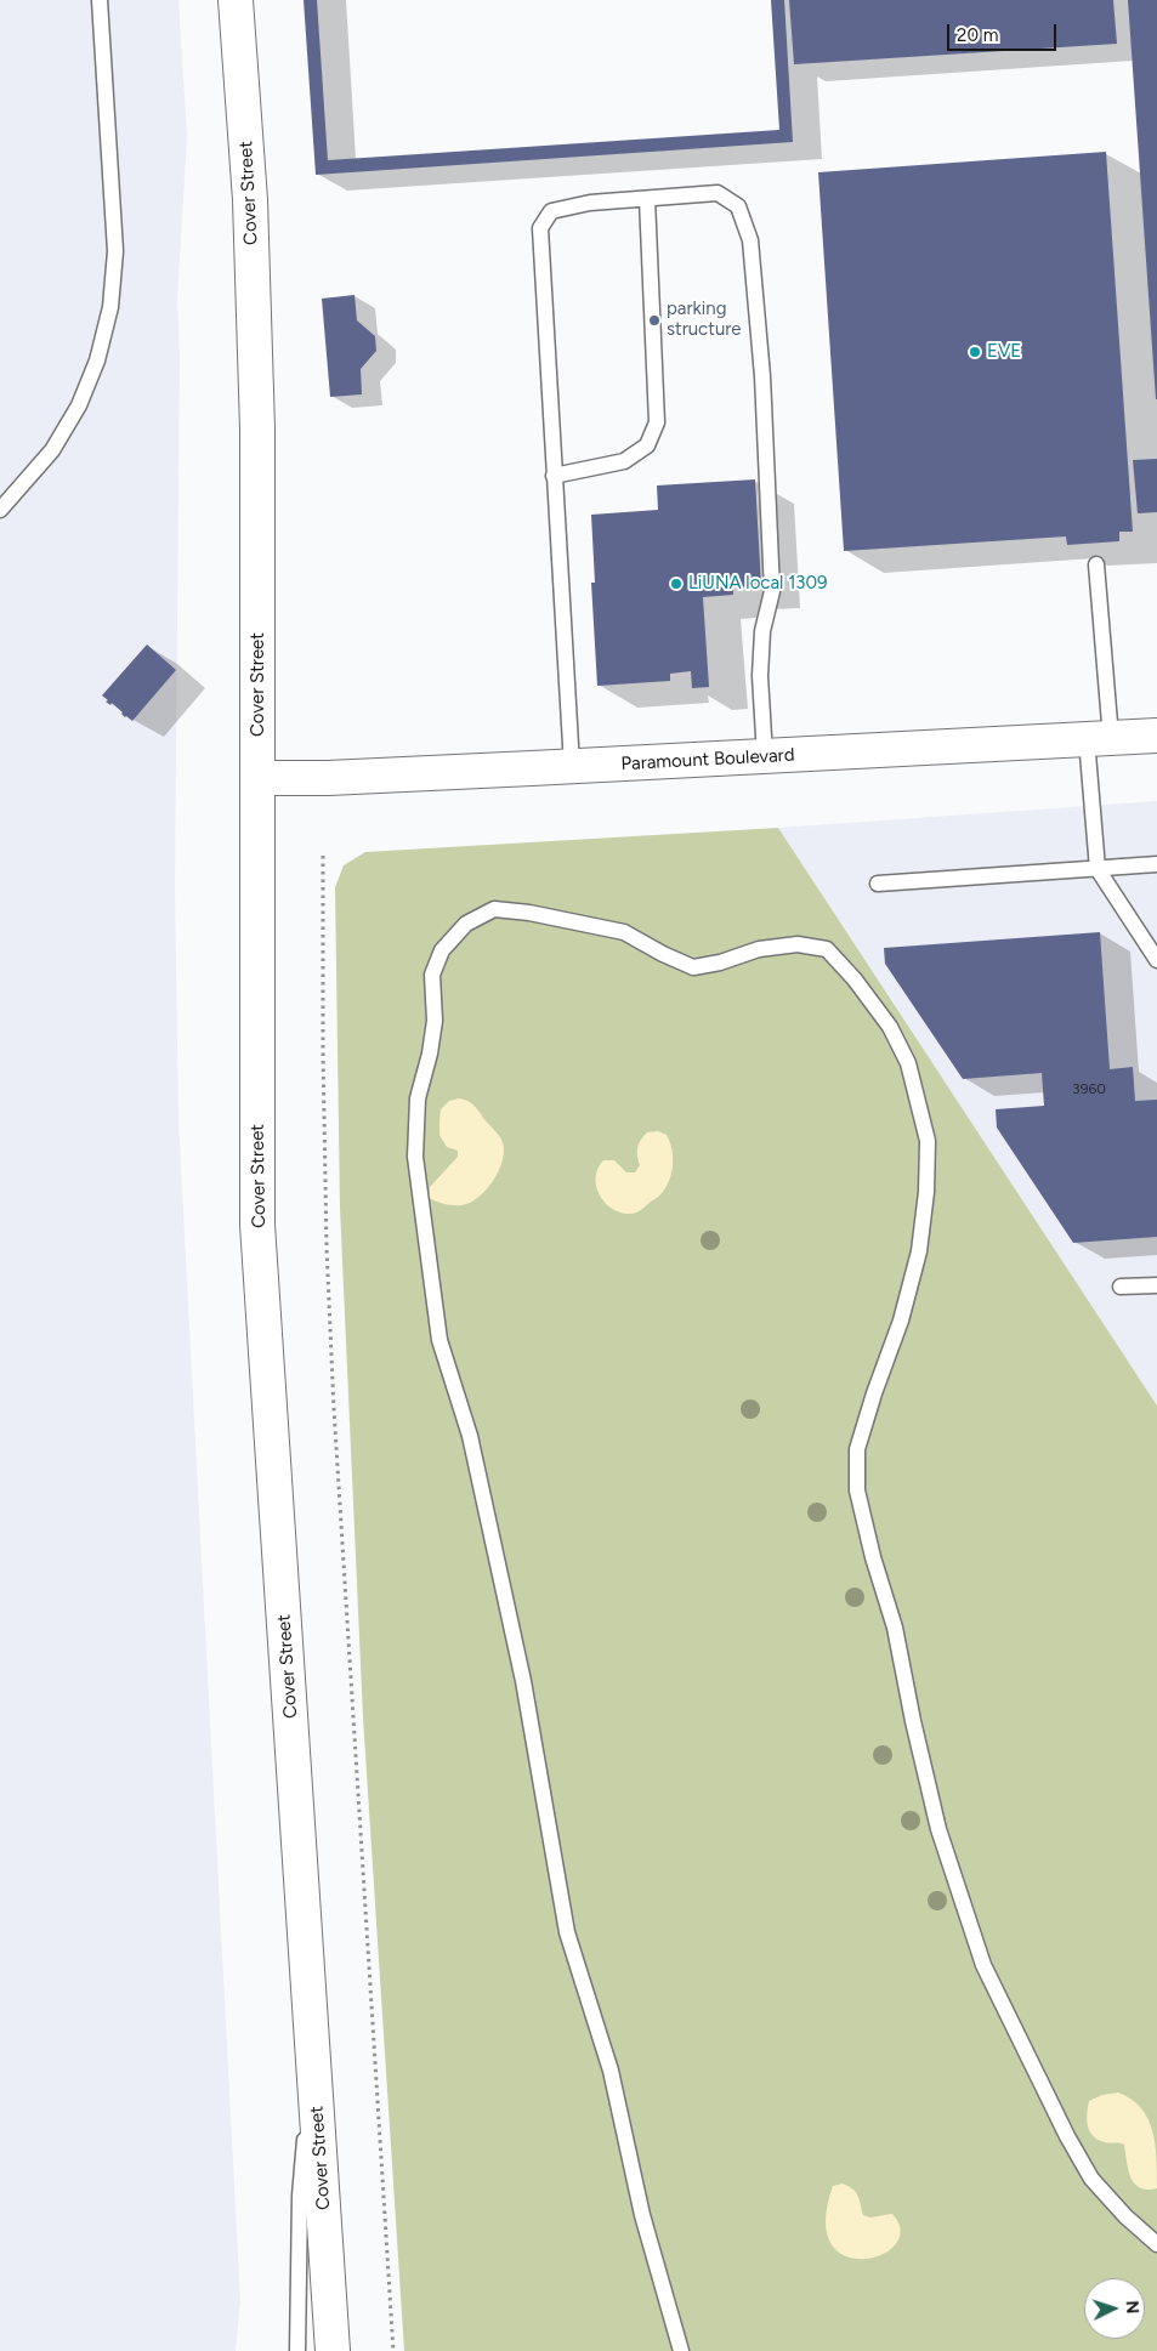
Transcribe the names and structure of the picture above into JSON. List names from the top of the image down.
{
  "streets": {
    "street": ["Cover Street", "Paramount Boulevard"]
  },
  "crossings": [
    ["Cover Street", "Paramount Boulevard"]
  ],
  "places": ["parking structure", "EVE", "LiUNA local 1309"],
  "house_numbers": ["3960"],
  "scale_bar": "20 m",
  "north": "right"
}
